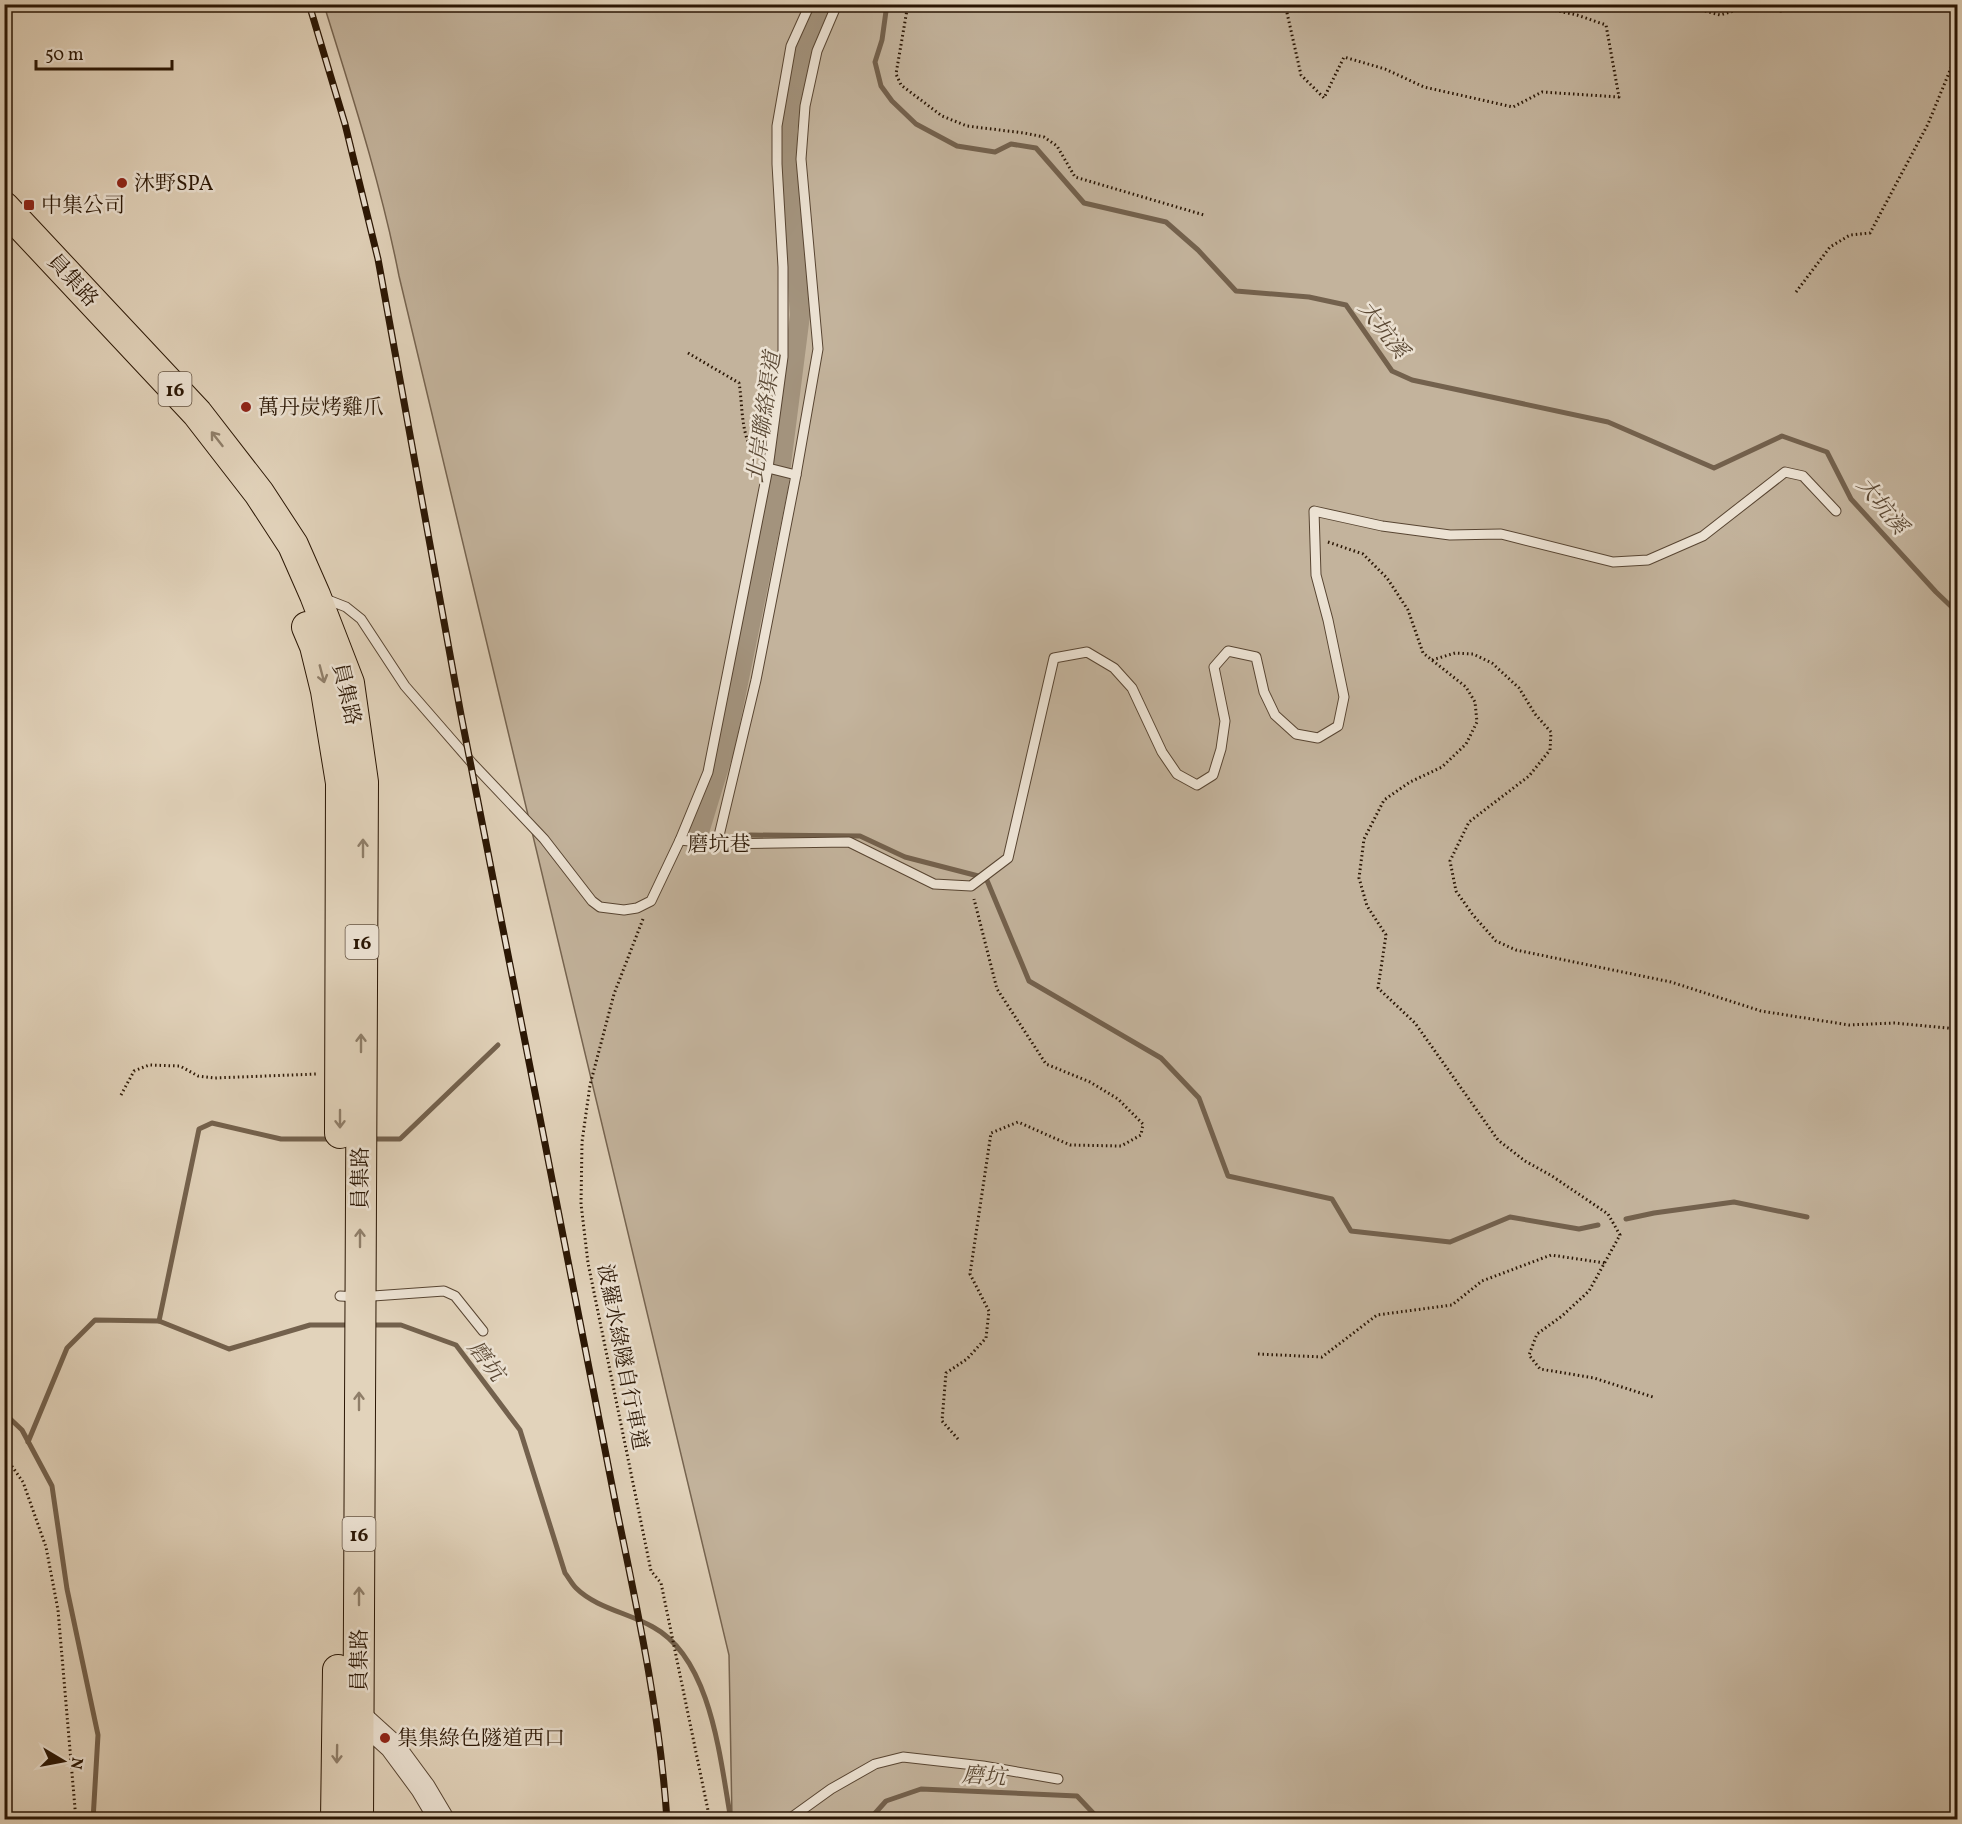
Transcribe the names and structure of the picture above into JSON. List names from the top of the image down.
{
  "streets": {
    "main road": ["員集路", "16"],
    "lane": ["磨坑巷"],
    "path": ["波羅水綠隧自行車道"]
  },
  "crossings": [
    ["員集路", "16"],
    ["磨坑巷", "波羅水綠隧自行車道"]
  ],
  "water": ["大坑溪", "北岸聯絡渠道", "磨坑"],
  "places": {
    "other": ["沐野SPA", "萬丹炭烤雞爪", "集集綠色隧道西口"],
    "transit": ["中集公司"]
  },
  "scale_bar": "50 m",
  "north": "right"
}
